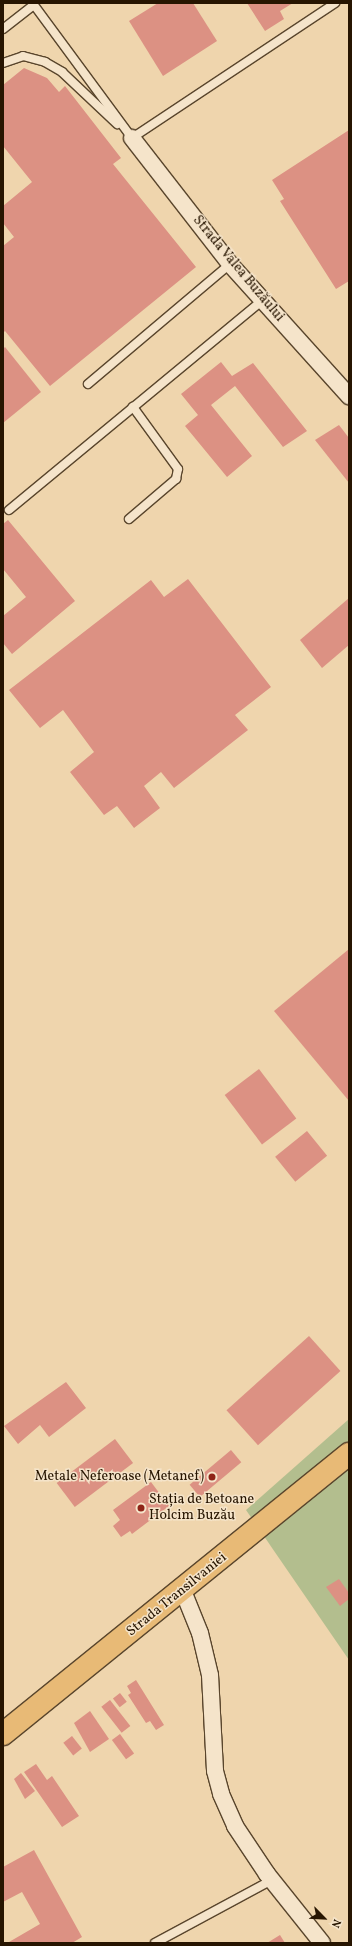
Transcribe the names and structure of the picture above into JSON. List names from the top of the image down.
{
  "streets": {
    "main road": ["Strada Transilvaniei"],
    "street": ["Strada Valea Buzăului"]
  },
  "places": ["Metale Neferoase (Metanef)", "Stația de Betoane Holcim Buzău"],
  "north": "bottom right"
}
